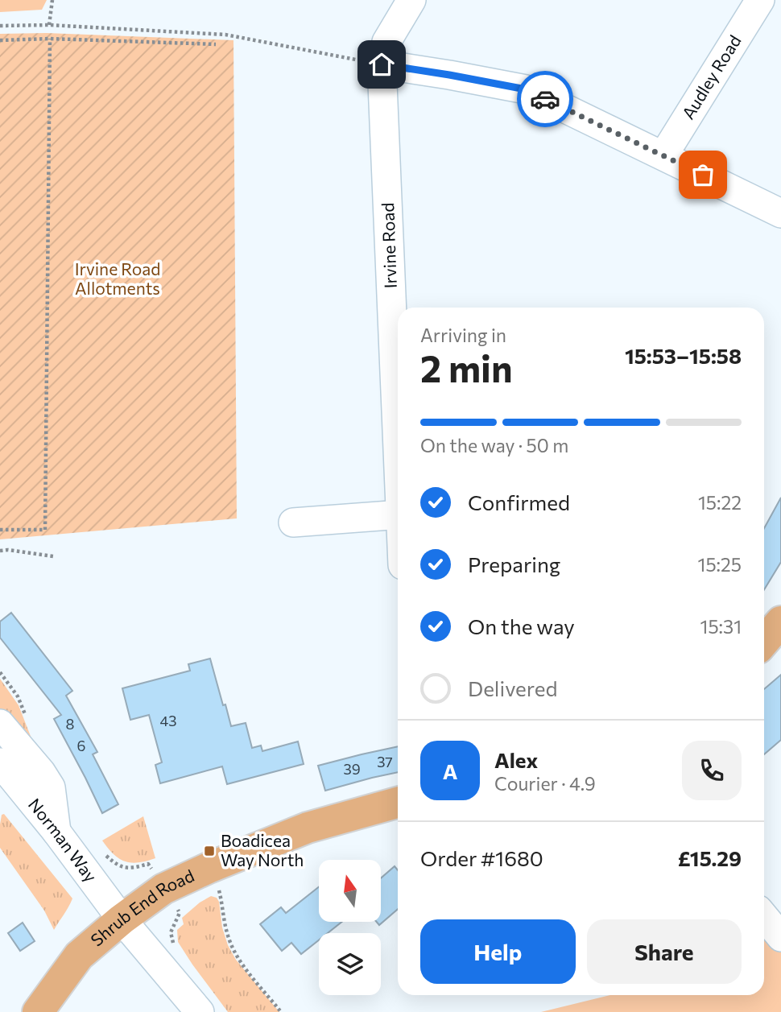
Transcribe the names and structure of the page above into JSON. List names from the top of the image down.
{
  "streets": {
    "main road": ["Shrub End Road"],
    "street": ["Audley Road", "Irvine Road", "Norman Way"]
  },
  "crossings": [
    ["Norman Way", "Shrub End Road"]
  ],
  "parks": ["Irvine Road Allotments"],
  "places": {
    "transit": ["Boadicea Way North"]
  },
  "house_numbers": [
    "43",
    "8",
    "6",
    "37",
    "39"
  ],
  "north": "top",
  "page": {
    "heading": ["2 min", "Arriving in", "15:53–15:58"],
    "panel": [
      "Alex",
      "Courier · 4.9",
      "Order #1680",
      "£15.29"
    ],
    "bar": "On the way · 50 m",
    "list": [
      ["Confirmed", "15:22"],
      ["Preparing", "15:25"],
      ["On the way", "15:31"],
      "Delivered"
    ],
    "round": "A",
    "buttons": ["Help", "Share"]
  }
}
